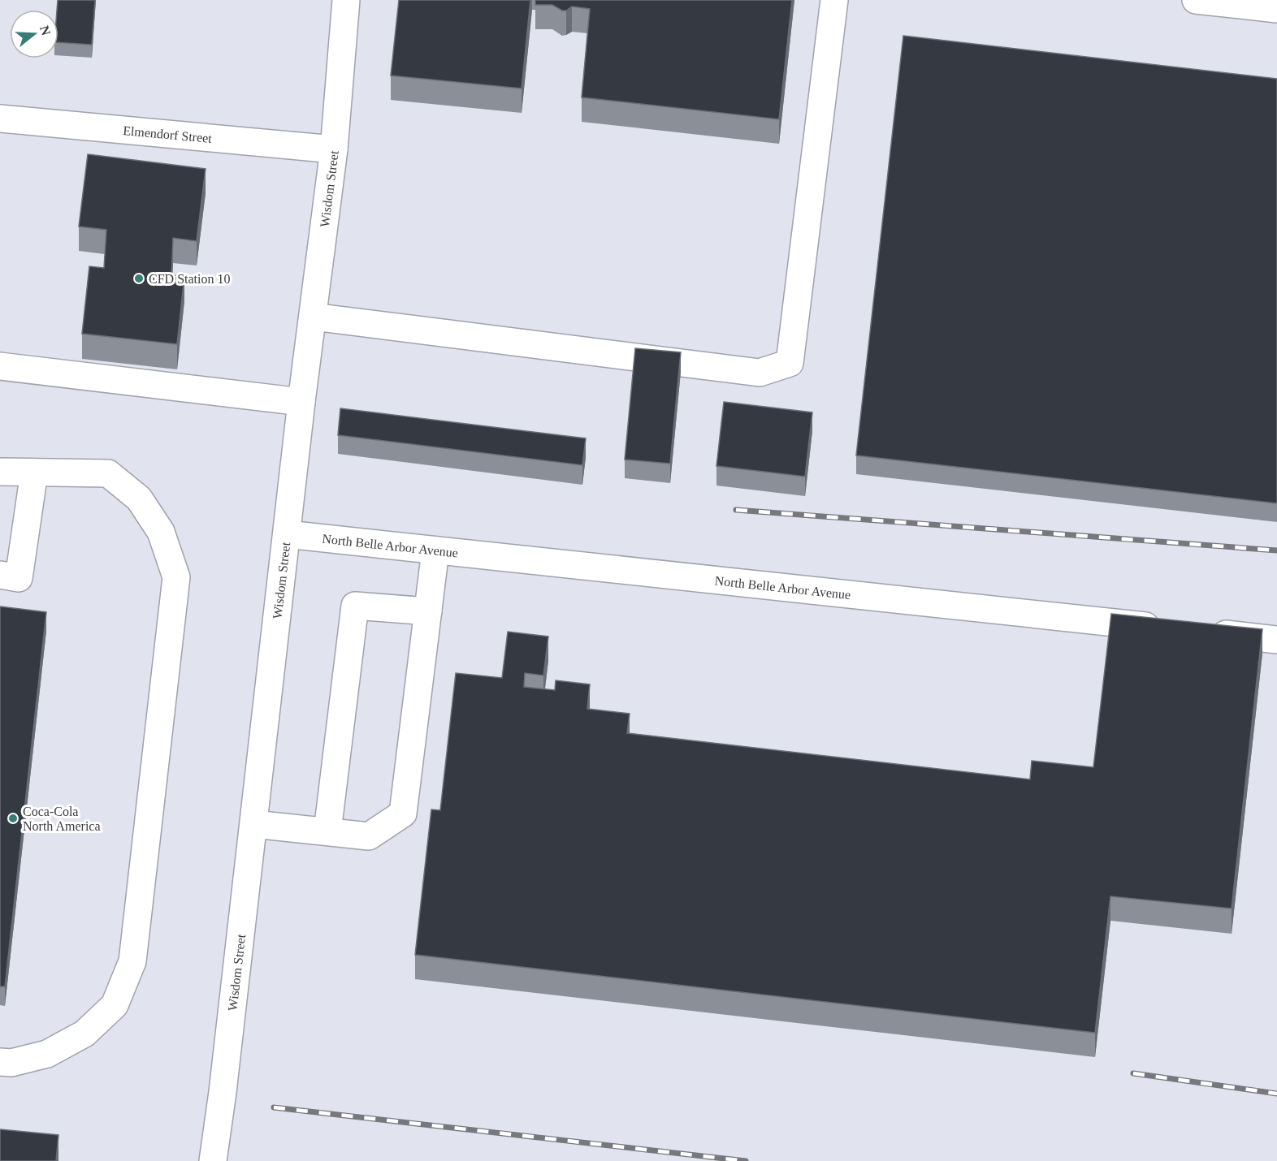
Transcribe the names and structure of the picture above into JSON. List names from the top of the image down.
{
  "streets": {
    "street": ["Elmendorf Street", "Wisdom Street", "North Belle Arbor Avenue"]
  },
  "crossings": [
    ["Elmendorf Street", "Wisdom Street"],
    ["Wisdom Street", "North Belle Arbor Avenue"]
  ],
  "places": ["CFD Station 10", "Coca-Cola North America"],
  "north": "right"
}
